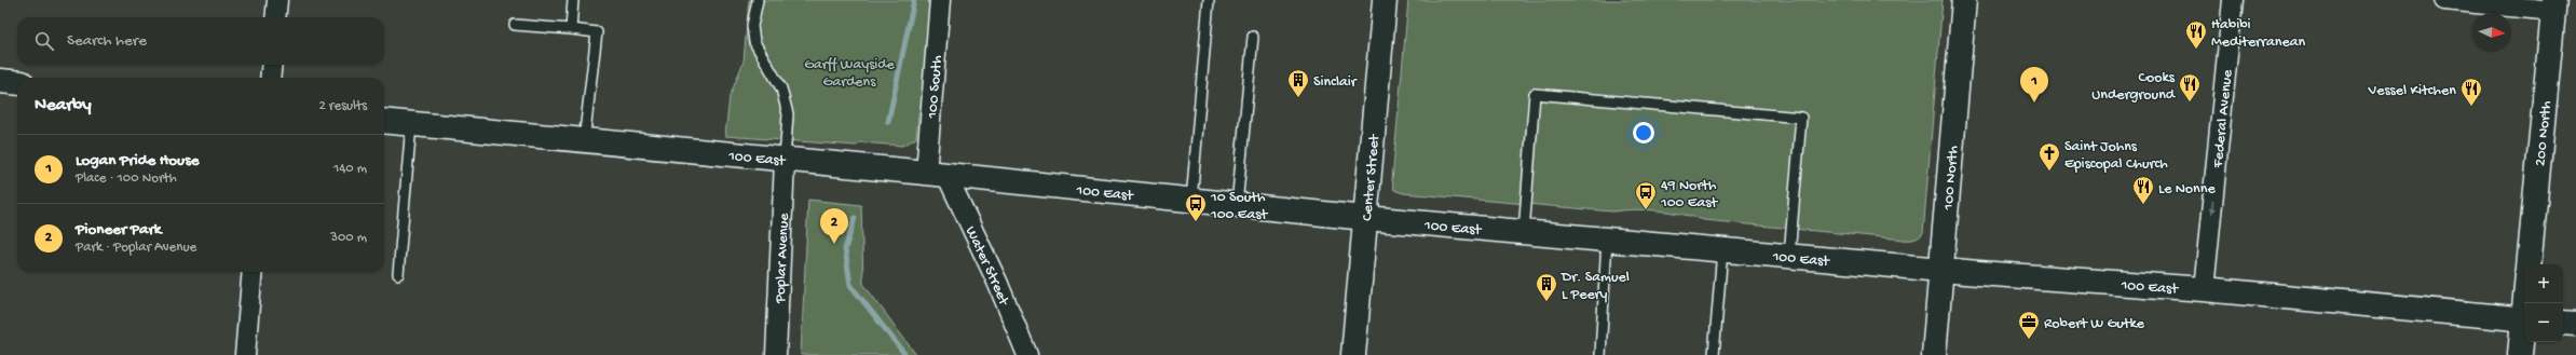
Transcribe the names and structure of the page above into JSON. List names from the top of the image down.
{
  "streets": {
    "main road": [
      "200 North",
      "100 East",
      "Center Street",
      "100 North"
    ],
    "street": [
      "100 South",
      "Federal Avenue",
      "Poplar Avenue",
      "Water Street"
    ]
  },
  "crossings": [
    ["100 South", "100 East"],
    ["100 South", "Water Street"],
    ["Federal Avenue", "100 East"],
    ["100 East", "Center Street"],
    ["100 East", "100 North"],
    ["100 East", "Poplar Avenue"],
    ["100 East", "Water Street"]
  ],
  "one_way": ["Federal Avenue"],
  "parks": ["Garff Wayside Gardens"],
  "places": {
    "restaurant": [
      "Habibi Mediterranean",
      "Cooks Underground",
      "Vessel Kitchen",
      "Le Nonne"
    ],
    "building": ["Sinclair", "Dr. Samuel L Peery"],
    "church": ["Saint Johns Episcopal Church"],
    "bus stop": ["49 North 100 East", "10 South 100 East"],
    "office": ["Robert W Gutke"]
  },
  "north": "right",
  "page": {
    "search": "Search here",
    "pins": ["1", "2"],
    "heading": ["Nearby", "2 results"],
    "list": [
      {
        "mark": "1",
        "name": "Logan Pride House",
        "note": "Place · 100 North",
        "value": "140 m"
      },
      {
        "mark": "2",
        "name": "Pioneer Park",
        "note": "Park · Poplar Avenue",
        "value": "300 m"
      }
    ],
    "map_buttons": ["+", "−"]
  }
}
